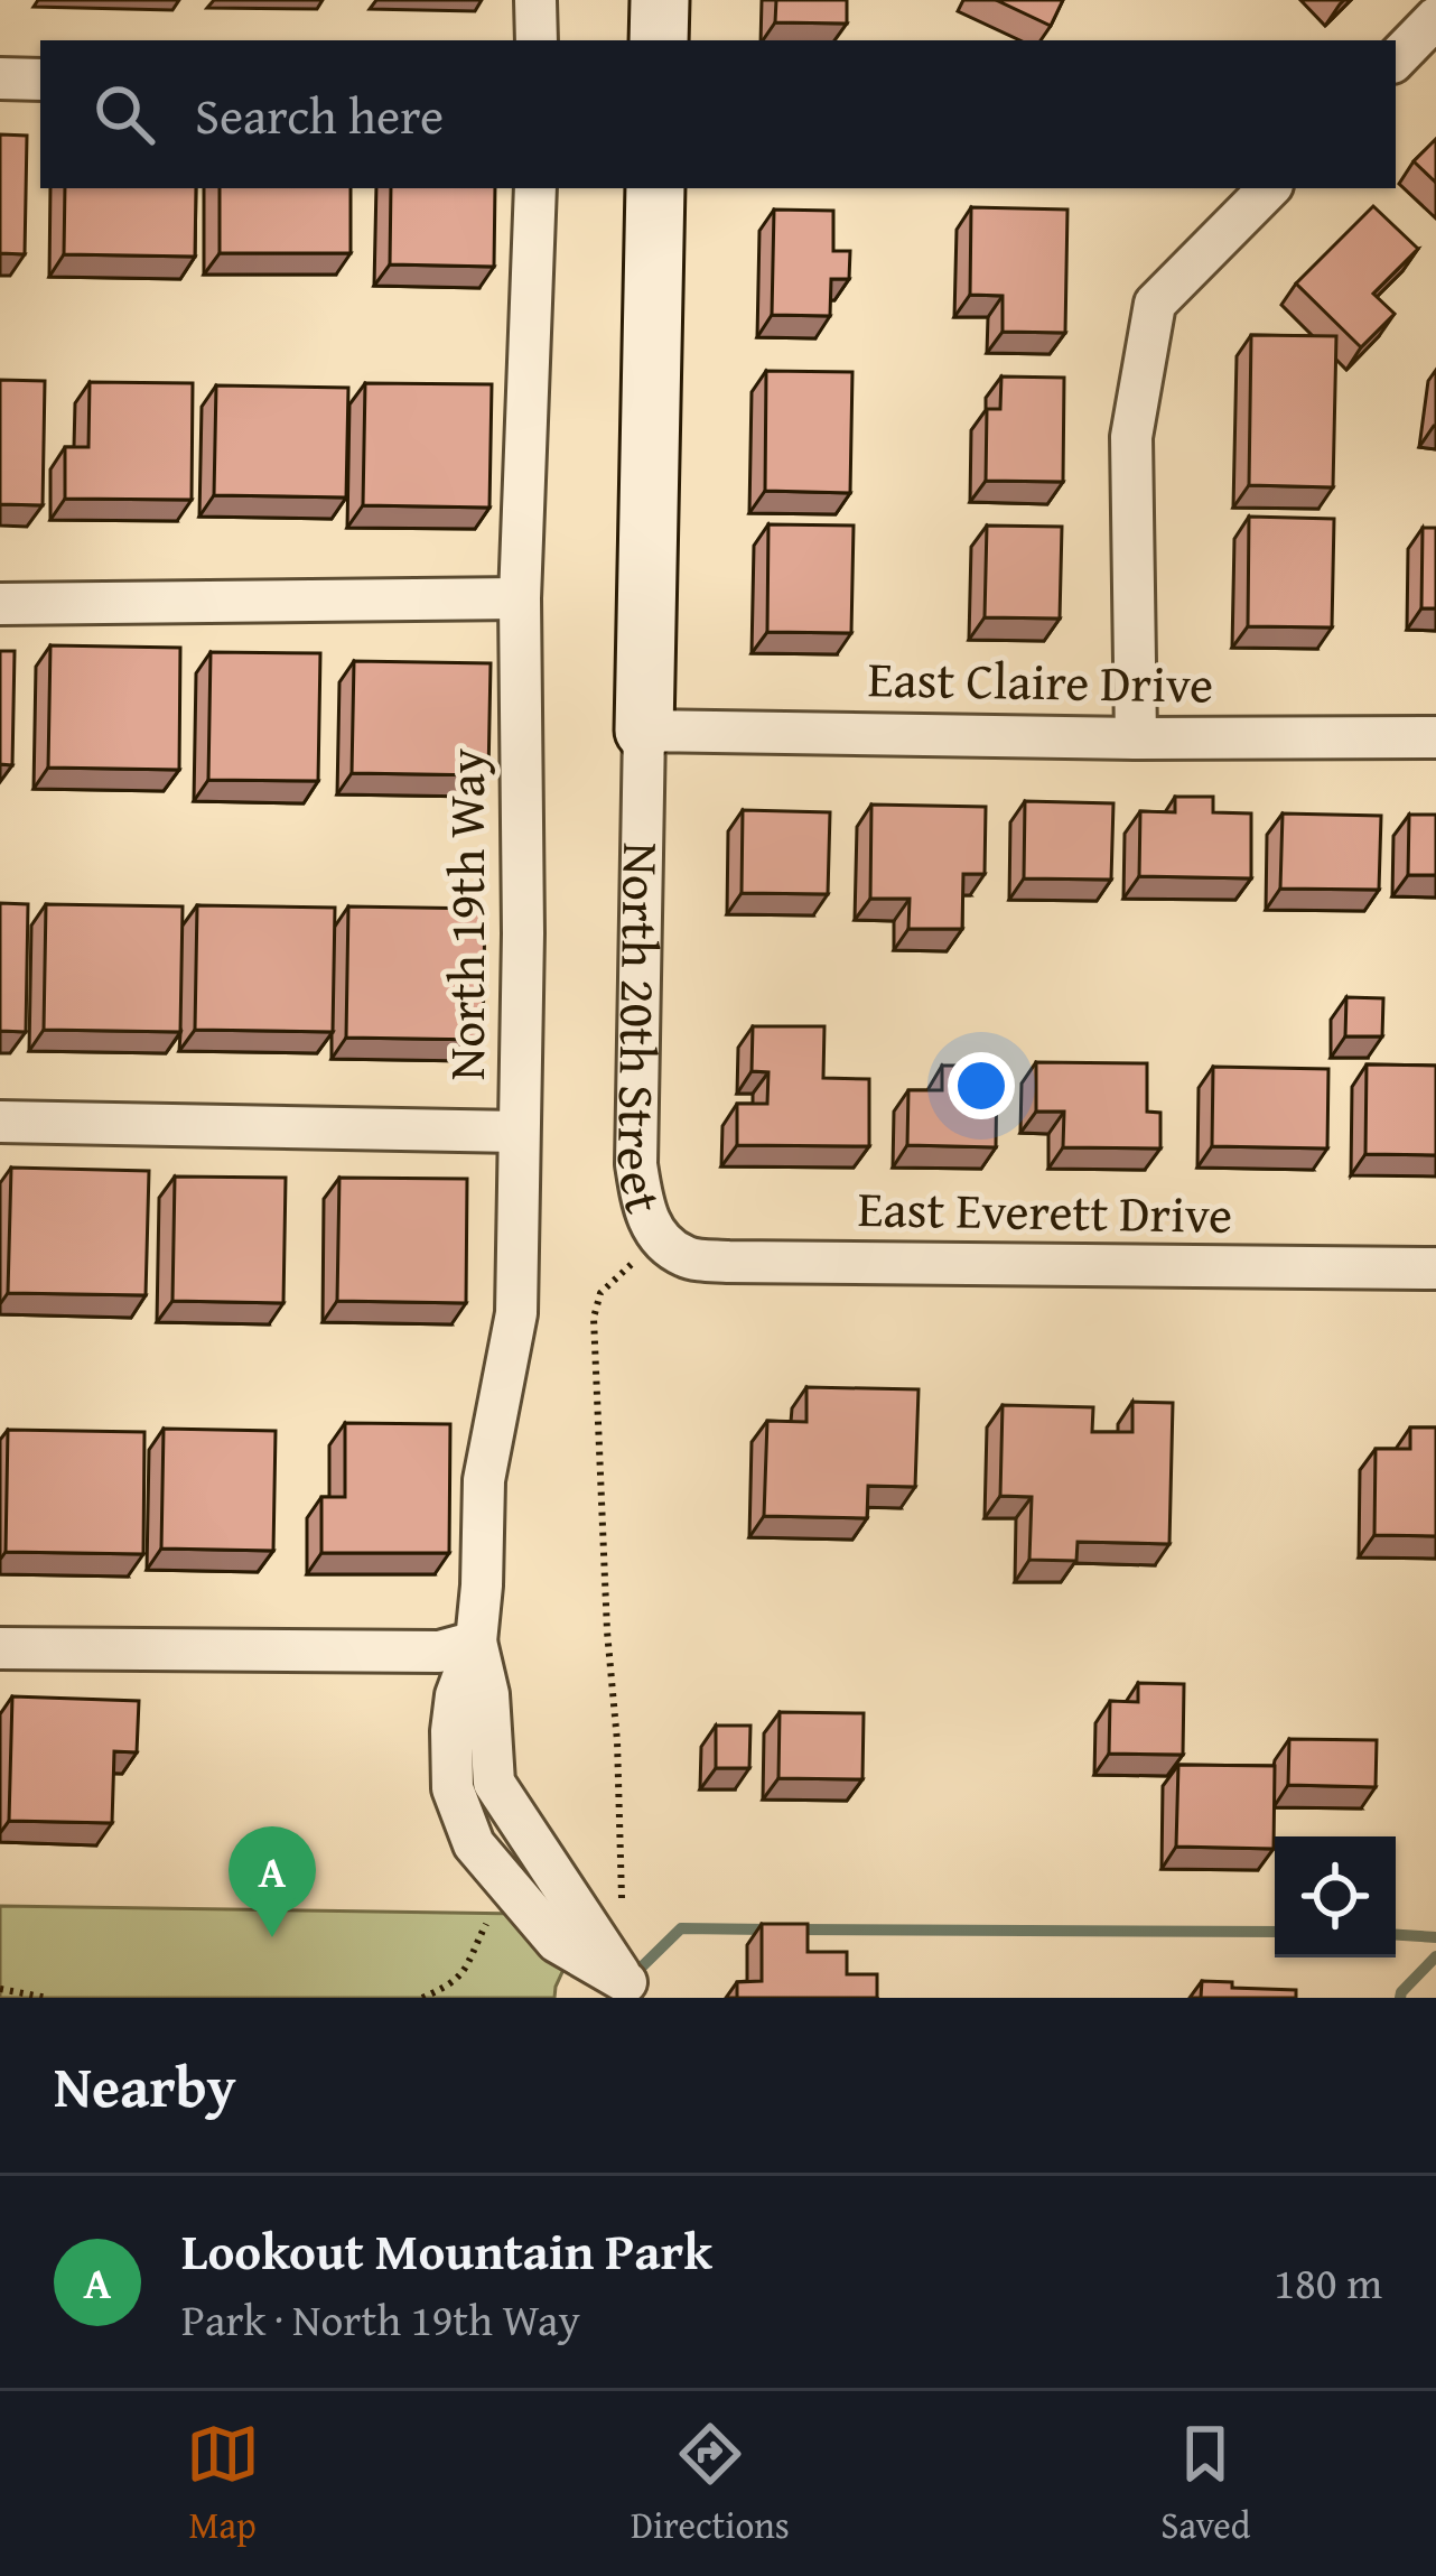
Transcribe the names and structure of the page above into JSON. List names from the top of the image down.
{
  "streets": {
    "street": [
      "East Claire Drive",
      "North 19th Way",
      "North 20th Street",
      "East Everett Drive"
    ]
  },
  "crossings": [
    ["East Claire Drive", "North 20th Street"],
    ["North 19th Way", "North 20th Street"],
    ["North 20th Street", "East Everett Drive"]
  ],
  "page": {
    "search": "Search here",
    "pins": "A",
    "heading": "Nearby",
    "list": [
      {
        "mark": "A",
        "name": "Lookout Mountain Park",
        "note": "Park · North 19th Way",
        "value": "180 m"
      }
    ],
    "nav": ["Map", "Directions", "Saved"]
  }
}
